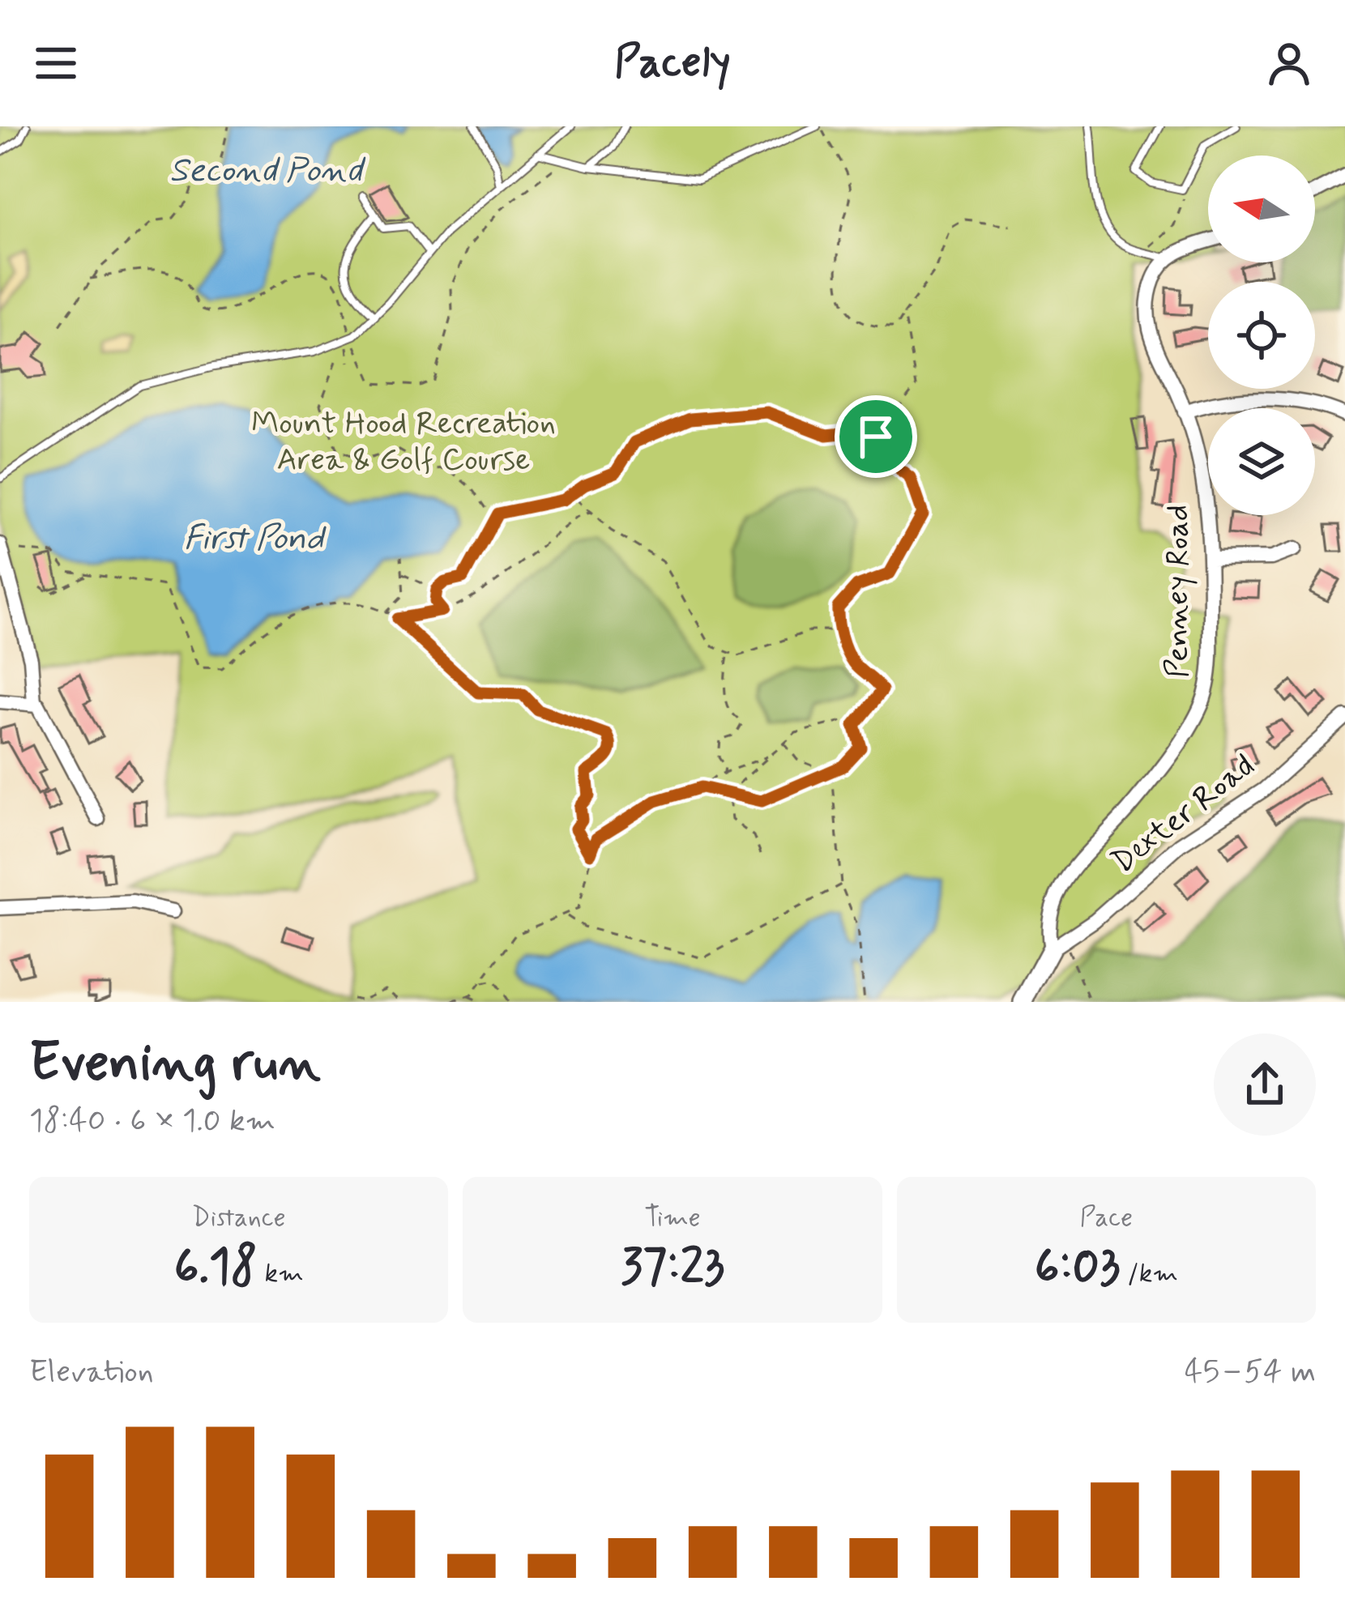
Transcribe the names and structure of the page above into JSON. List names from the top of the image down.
{
  "streets": {
    "street": ["Penney Road", "Dexter Road"]
  },
  "crossings": [
    ["Penney Road", "Dexter Road"]
  ],
  "water": ["Second Pond", "First Pond"],
  "parks": ["Mount Hood Recreation Area & Golf Course"],
  "north": "left",
  "page": {
    "header": "Pacely",
    "heading": ["Evening run", "18:40 · 6 × 1.0 km"],
    "stats": [
      ["Distance", "6.18 km"],
      ["Time", "37:23"],
      ["Pace", "6:03 /km"]
    ],
    "chart": ["Elevation", "45–54 m"]
  }
}
